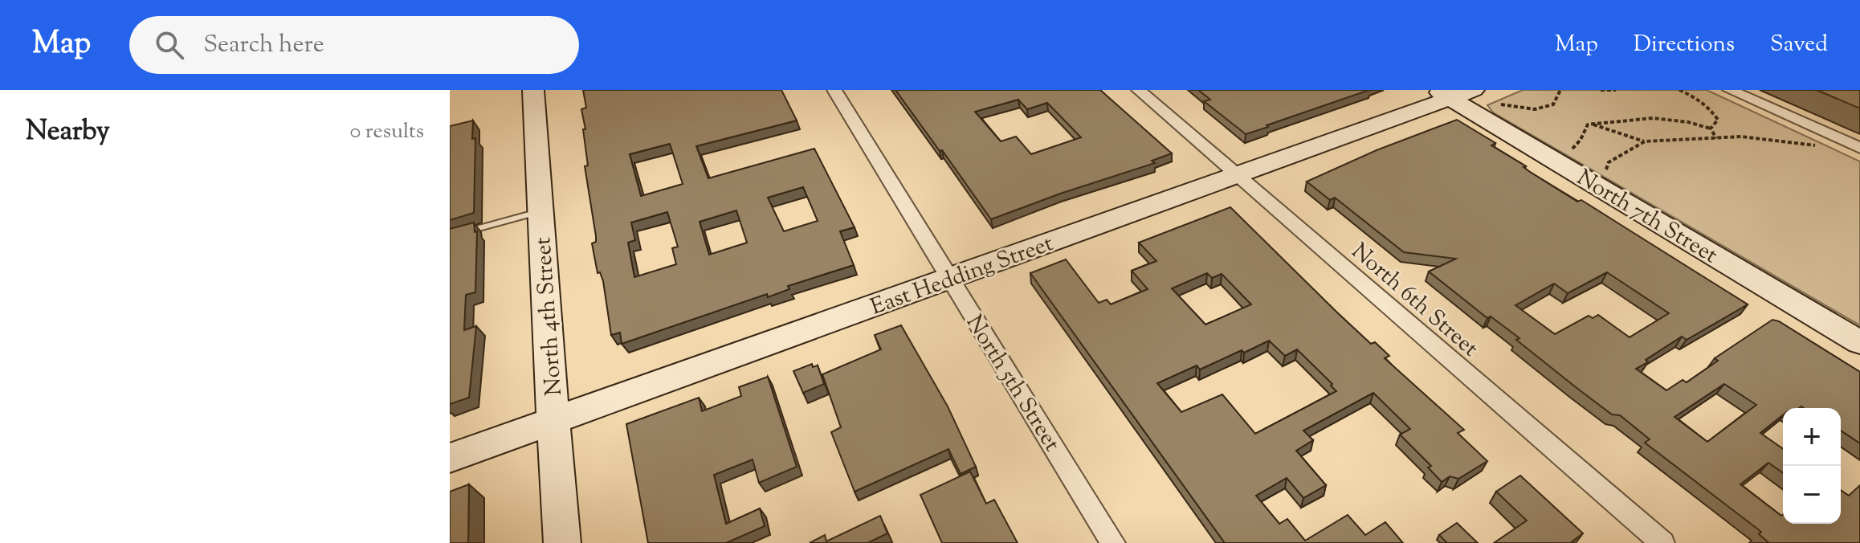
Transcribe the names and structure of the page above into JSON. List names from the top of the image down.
{
  "streets": {
    "main road": ["North 7th Street", "East Hedding Street", "North 4th Street"],
    "street": ["North 6th Street", "North 5th Street"]
  },
  "crossings": [
    ["North 7th Street", "East Hedding Street"],
    ["East Hedding Street", "North 6th Street"],
    ["East Hedding Street", "North 4th Street"],
    ["East Hedding Street", "North 5th Street"]
  ],
  "page": {
    "header": "Map",
    "search": "Search here",
    "nav": ["Map", "Directions", "Saved"],
    "heading": ["Nearby", "0 results"],
    "map_buttons": ["+", "−"]
  }
}
